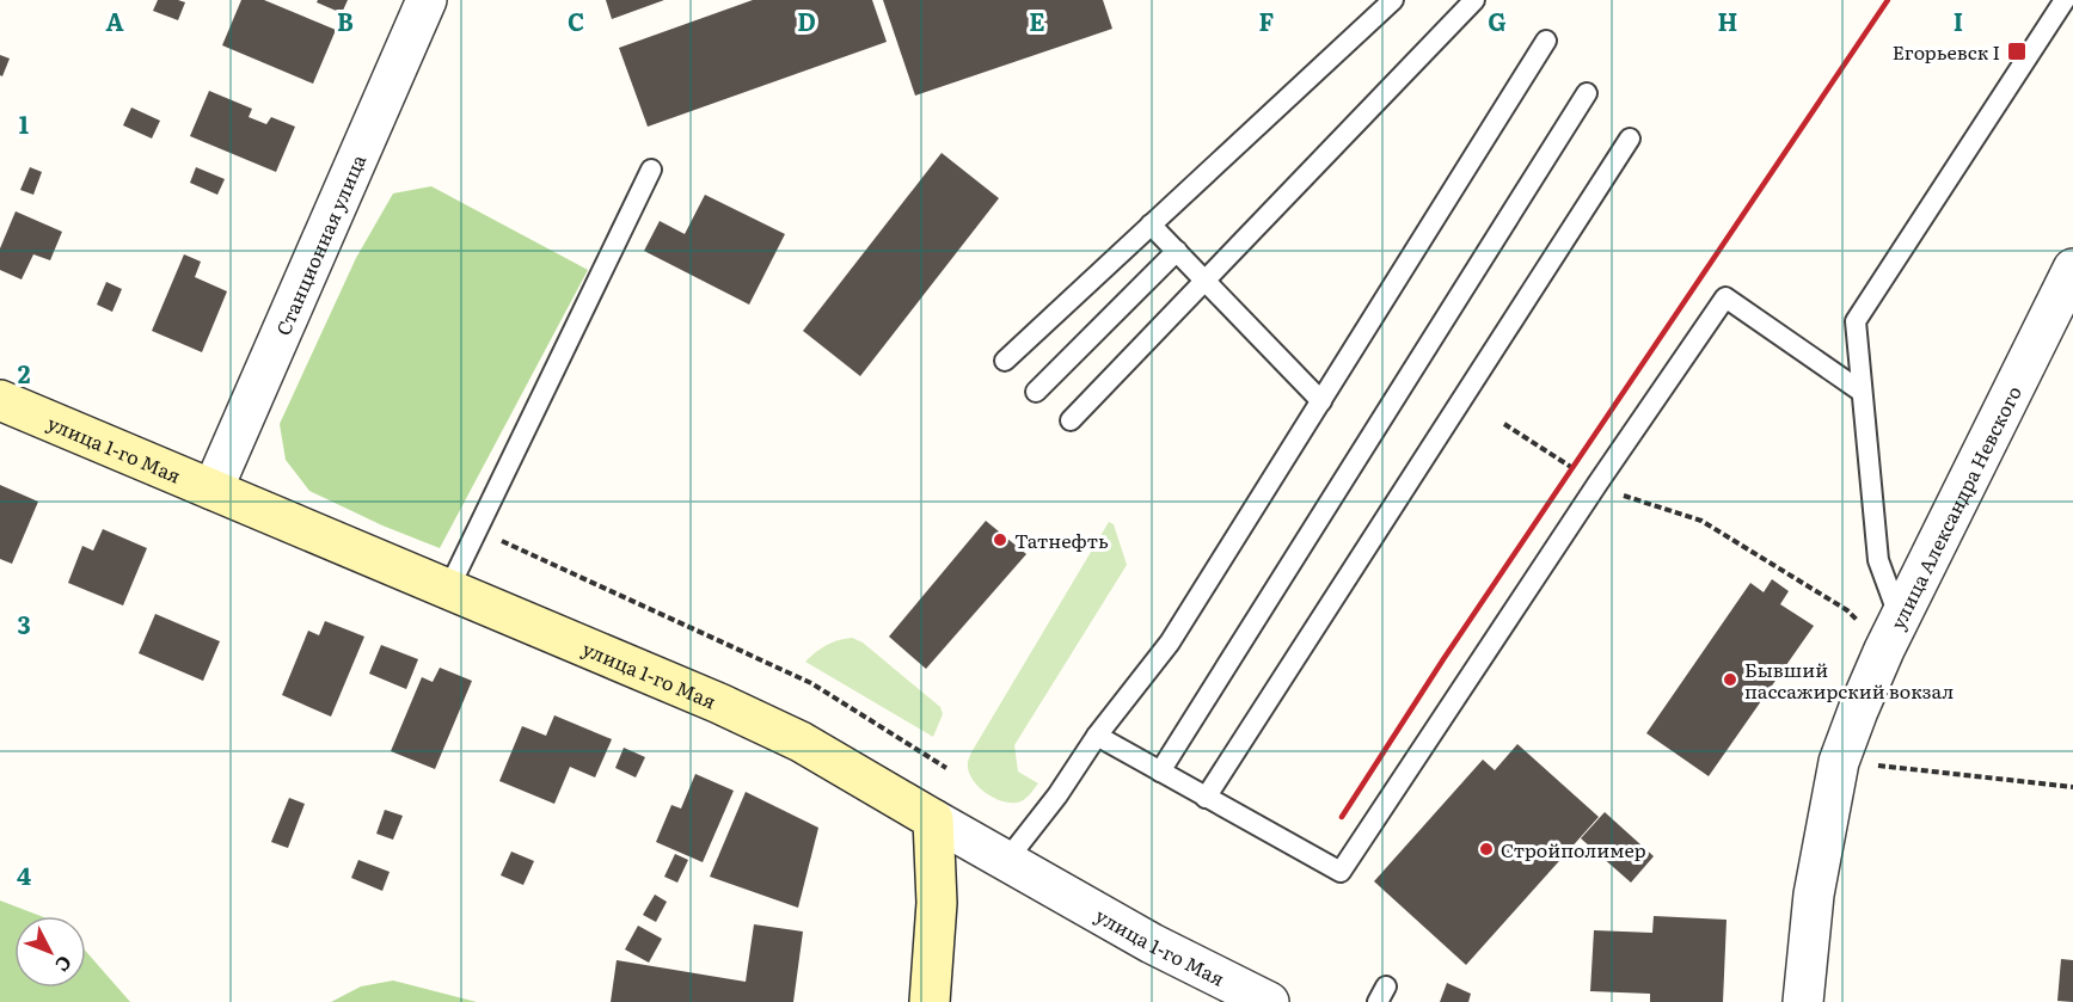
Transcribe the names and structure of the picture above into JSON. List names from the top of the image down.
{
  "streets": {
    "main road": ["улица 1-го Мая"],
    "street": ["Станционная улица", "улица Александра Невского"]
  },
  "crossings": [
    ["Станционная улица", "улица 1-го Мая"]
  ],
  "places": {
    "transit": ["Егорьевск I"],
    "other": ["Татнефть", "Бывший пассажирский вокзал", "Стройполимер"]
  },
  "north": "bottom right",
  "grid": {
    "columns": [
      "A",
      "B",
      "C",
      "D",
      "E",
      "F",
      "G",
      "H",
      "I"
    ],
    "rows": [
      "1",
      "2",
      "3",
      "4"
    ]
  }
}
